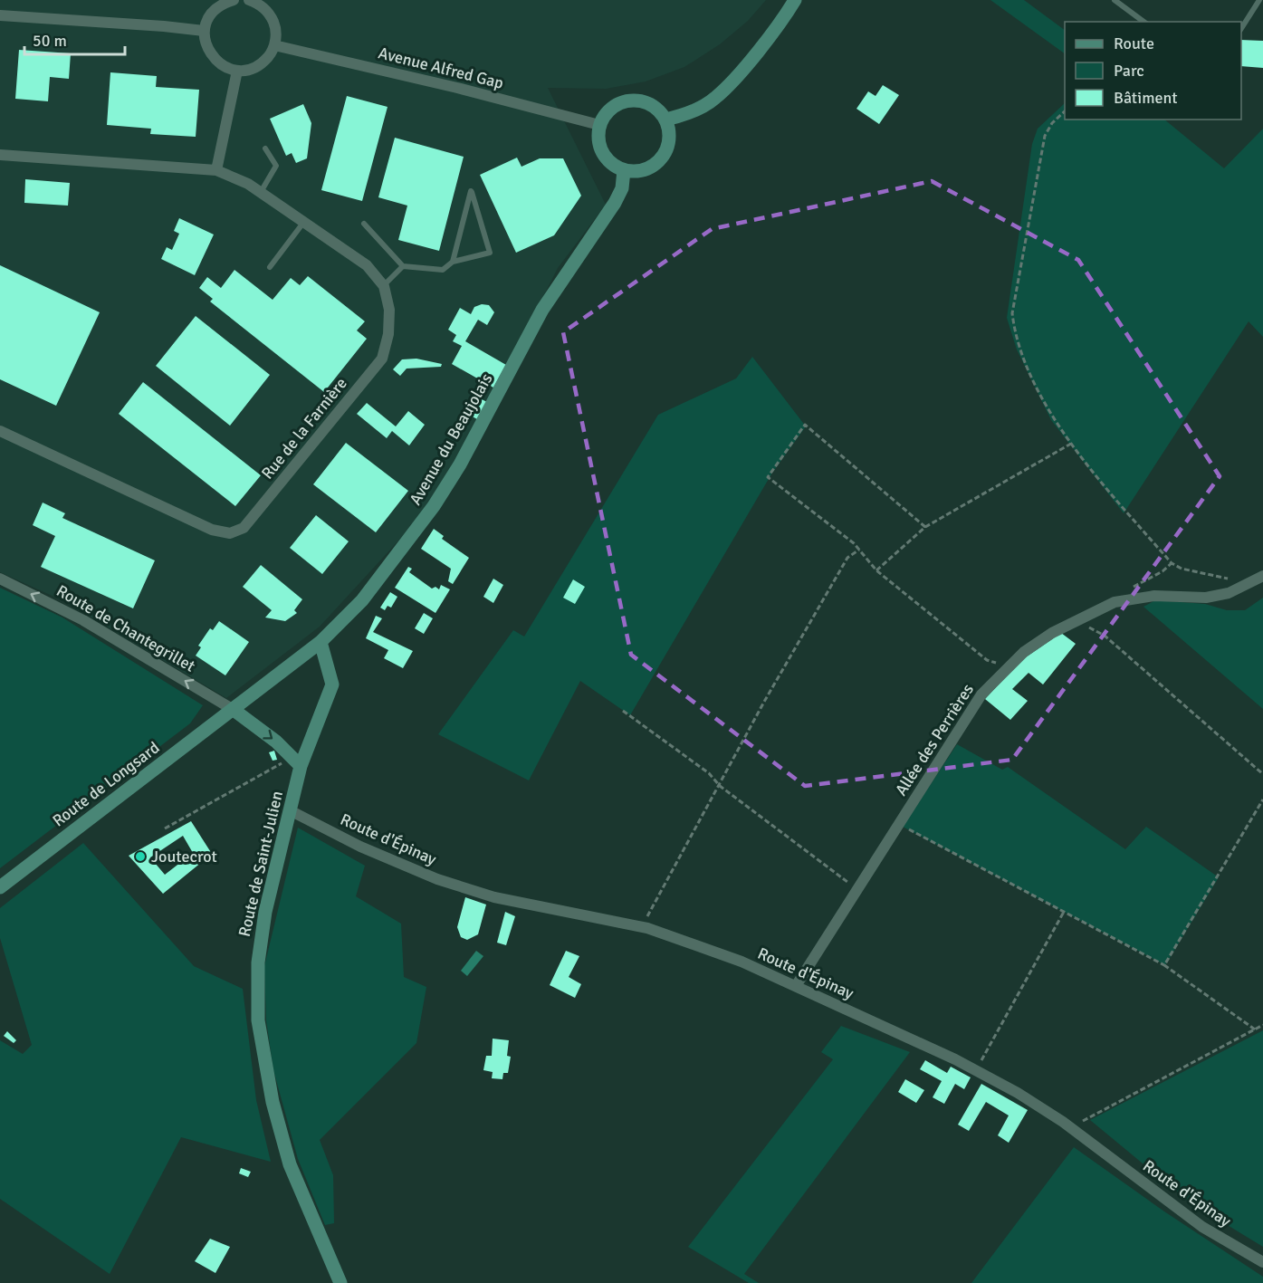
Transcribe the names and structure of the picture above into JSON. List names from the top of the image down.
{
  "streets": {
    "main road": ["Avenue du Beaujolais", "Route de Longsard", "Route de Saint-Julien"],
    "street": [
      "Avenue Alfred Gap",
      "Rue de la Farnière",
      "Route de Chantegrillet",
      "Allée des Perrières",
      "Route d'Épinay"
    ]
  },
  "crossings": [
    ["Avenue Alfred Gap", "Avenue du Beaujolais"],
    ["Avenue du Beaujolais", "Route de Chantegrillet"],
    ["Avenue du Beaujolais", "Route de Longsard"],
    ["Avenue du Beaujolais", "Route de Saint-Julien"],
    ["Route de Chantegrillet", "Route de Longsard"],
    ["Allée des Perrières", "Route d'Épinay"],
    ["Route d'Épinay", "Route de Saint-Julien"]
  ],
  "one_way": ["Route de Chantegrillet"],
  "places": ["Joutecrot"],
  "legend": ["Route", "Parc", "Bâtiment"],
  "scale_bar": "50 m"
}
